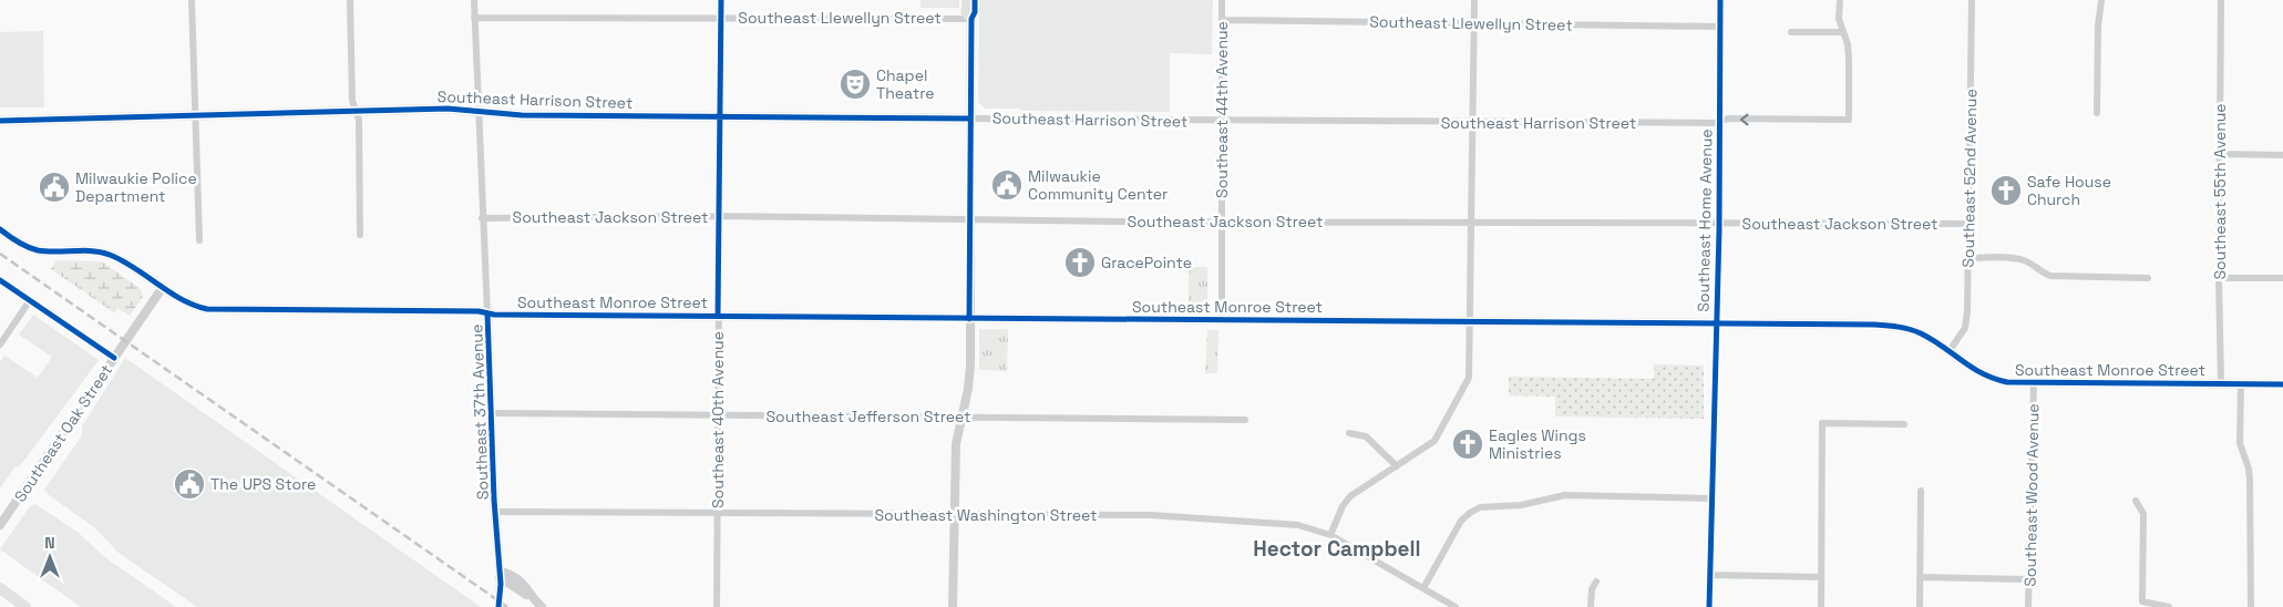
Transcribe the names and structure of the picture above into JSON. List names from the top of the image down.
{
  "streets": {
    "main road": ["Southeast Harrison Street"],
    "street": [
      "Southeast Llewellyn Street",
      "Southeast 44th Avenue",
      "Southeast 52nd Avenue",
      "Southeast 55th Avenue",
      "Southeast Jackson Street",
      "Southeast Home Avenue",
      "Southeast Monroe Street",
      "Southeast 37th Avenue",
      "Southeast Jefferson Street",
      "Southeast 40th Avenue",
      "Southeast Oak Street",
      "Southeast Wood Avenue",
      "Southeast Washington Street"
    ]
  },
  "crossings": [
    ["Southeast Llewellyn Street", "Southeast 44th Avenue"],
    ["Southeast Llewellyn Street", "Southeast Home Avenue"],
    ["Southeast Llewellyn Street", "Southeast 37th Avenue"],
    ["Southeast Llewellyn Street", "Southeast 40th Avenue"],
    ["Southeast Harrison Street", "Southeast 44th Avenue"],
    ["Southeast Harrison Street", "Southeast Home Avenue"],
    ["Southeast Harrison Street", "Southeast 37th Avenue"],
    ["Southeast Harrison Street", "Southeast 40th Avenue"],
    ["Southeast 44th Avenue", "Southeast Jackson Street"],
    ["Southeast 44th Avenue", "Southeast Monroe Street"],
    ["Southeast 52nd Avenue", "Southeast Jackson Street"],
    ["Southeast 52nd Avenue", "Southeast Monroe Street"],
    ["Southeast 55th Avenue", "Southeast Monroe Street"],
    ["Southeast Jackson Street", "Southeast Home Avenue"],
    ["Southeast Jackson Street", "Southeast 37th Avenue"],
    ["Southeast Jackson Street", "Southeast 40th Avenue"],
    ["Southeast Home Avenue", "Southeast Monroe Street"],
    ["Southeast Monroe Street", "Southeast 37th Avenue"],
    ["Southeast Monroe Street", "Southeast 40th Avenue"],
    ["Southeast Monroe Street", "Southeast Oak Street"],
    ["Southeast Monroe Street", "Southeast Wood Avenue"],
    ["Southeast 37th Avenue", "Southeast Jefferson Street"],
    ["Southeast 37th Avenue", "Southeast Washington Street"],
    ["Southeast Jefferson Street", "Southeast 40th Avenue"],
    ["Southeast 40th Avenue", "Southeast Washington Street"]
  ],
  "districts": ["Hector Campbell"],
  "places": {
    "theatre": ["Chapel Theatre"],
    "public building": ["Milwaukie Community Center", "Milwaukie Police Department", "The UPS Store"],
    "church": ["Safe House Church", "GracePointe", "Eagles Wings Ministries"]
  },
  "north": "top"
}
